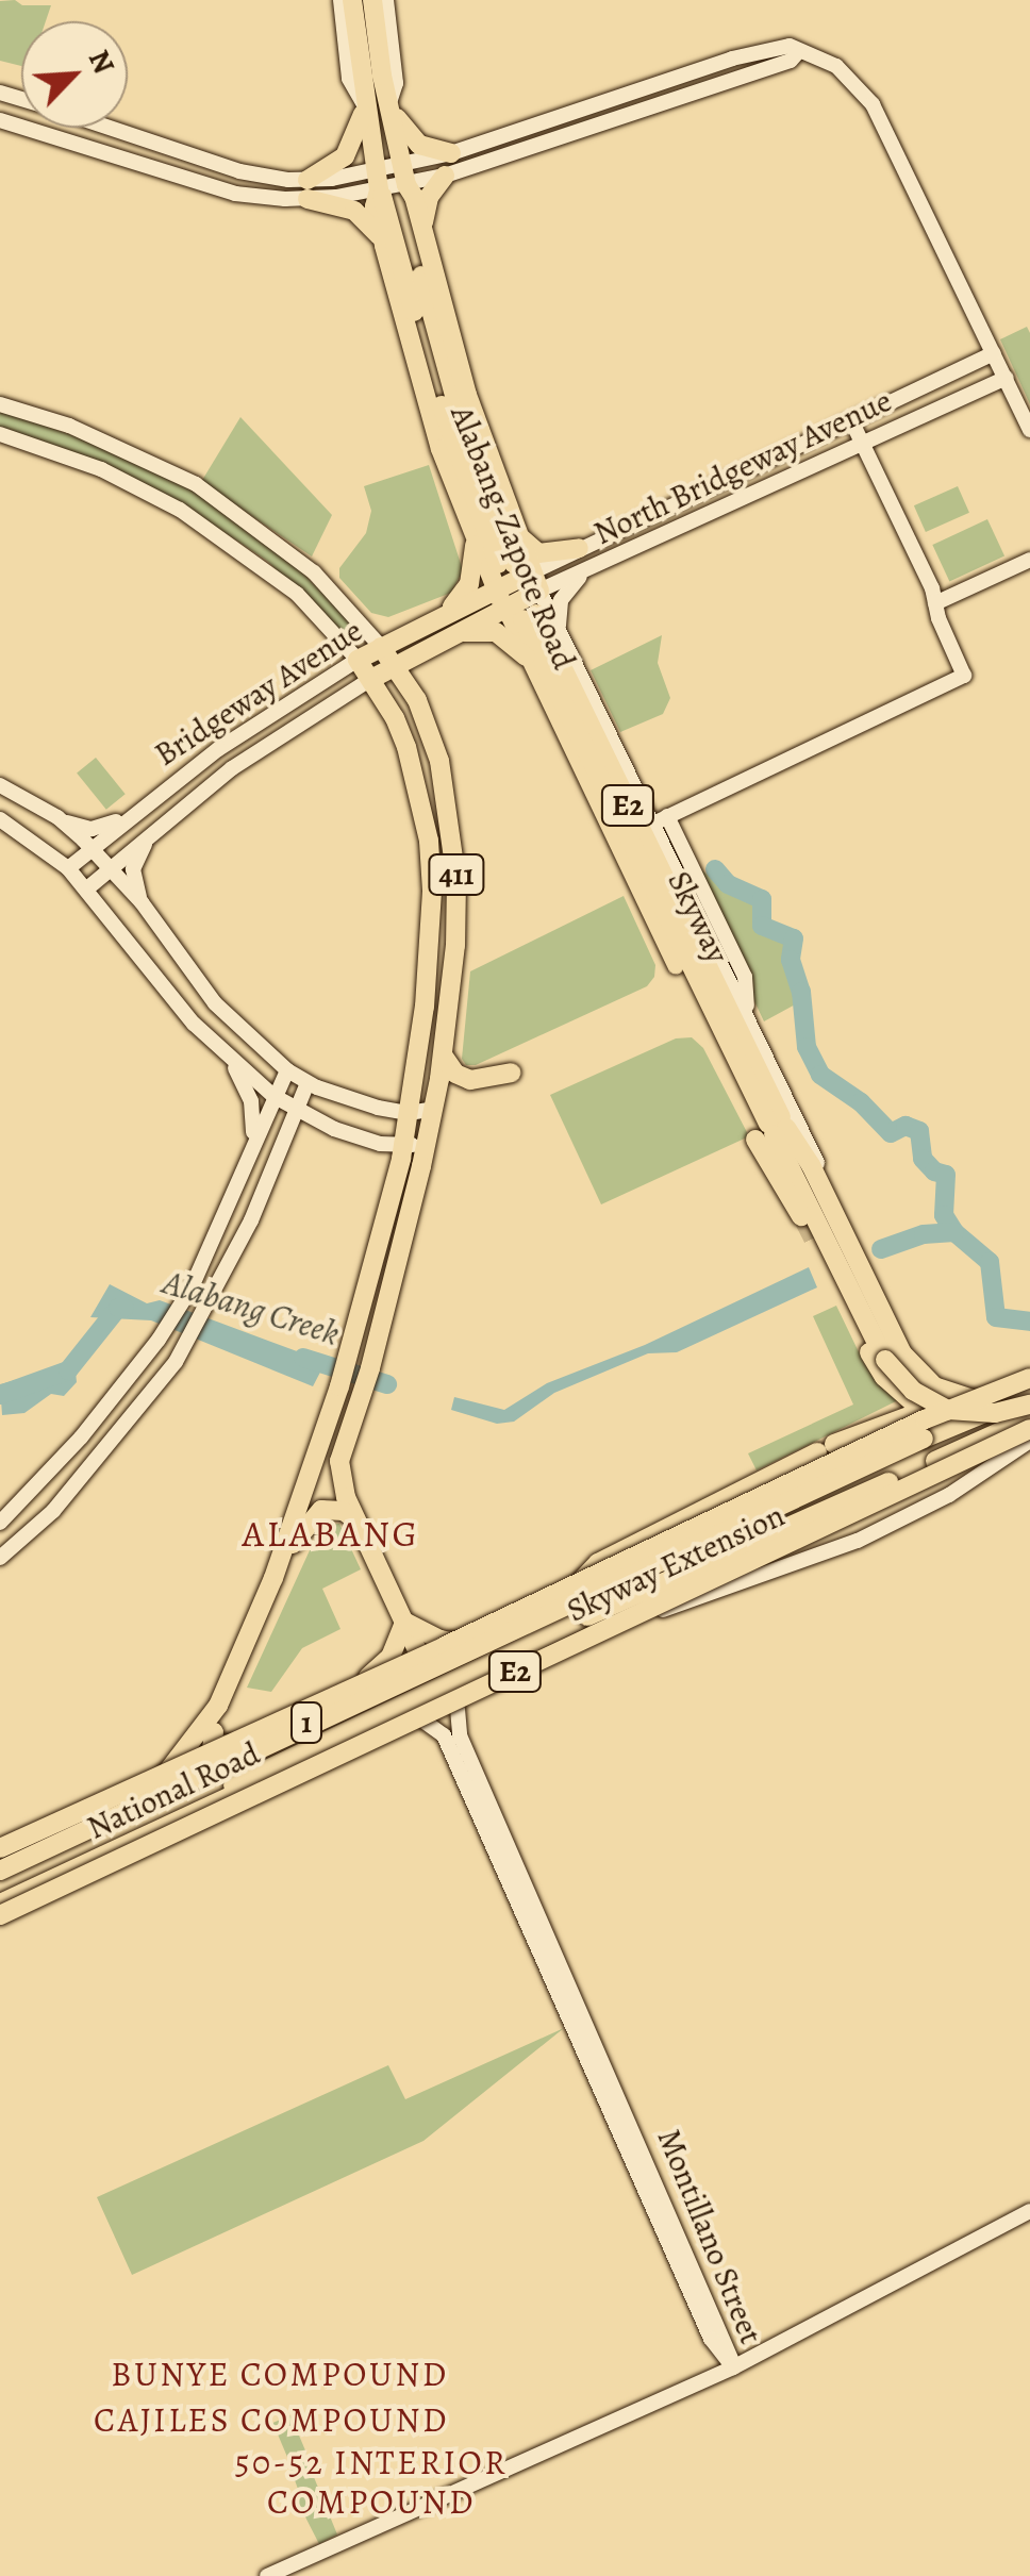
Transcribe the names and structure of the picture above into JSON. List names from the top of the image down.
{
  "streets": {
    "highway": [
      "Alabang-Zapote Road",
      "Bridgeway Avenue",
      "E2",
      "411",
      "Skyway",
      "Skyway Extension",
      "1",
      "National Road"
    ],
    "main road": ["North Bridgeway Avenue", "Montillano Street"]
  },
  "crossings": [
    ["North Bridgeway Avenue", "Alabang-Zapote Road"],
    ["North Bridgeway Avenue", "Bridgeway Avenue"],
    ["Alabang-Zapote Road", "Bridgeway Avenue"],
    ["Alabang-Zapote Road", "E2"],
    ["Bridgeway Avenue", "411"],
    ["E2", "Skyway"],
    ["E2", "Skyway Extension"],
    ["E2", "National Road"],
    ["411", "National Road"],
    ["Skyway", "Skyway Extension"],
    ["Skyway", "National Road"],
    ["Skyway Extension", "National Road"]
  ],
  "districts": [
    "ALABANG",
    "BUNYE COMPOUND",
    "CAJILES COMPOUND",
    "50-52 INTERIOR COMPOUND"
  ],
  "water": ["Alabang Creek"],
  "north": "top right"
}
